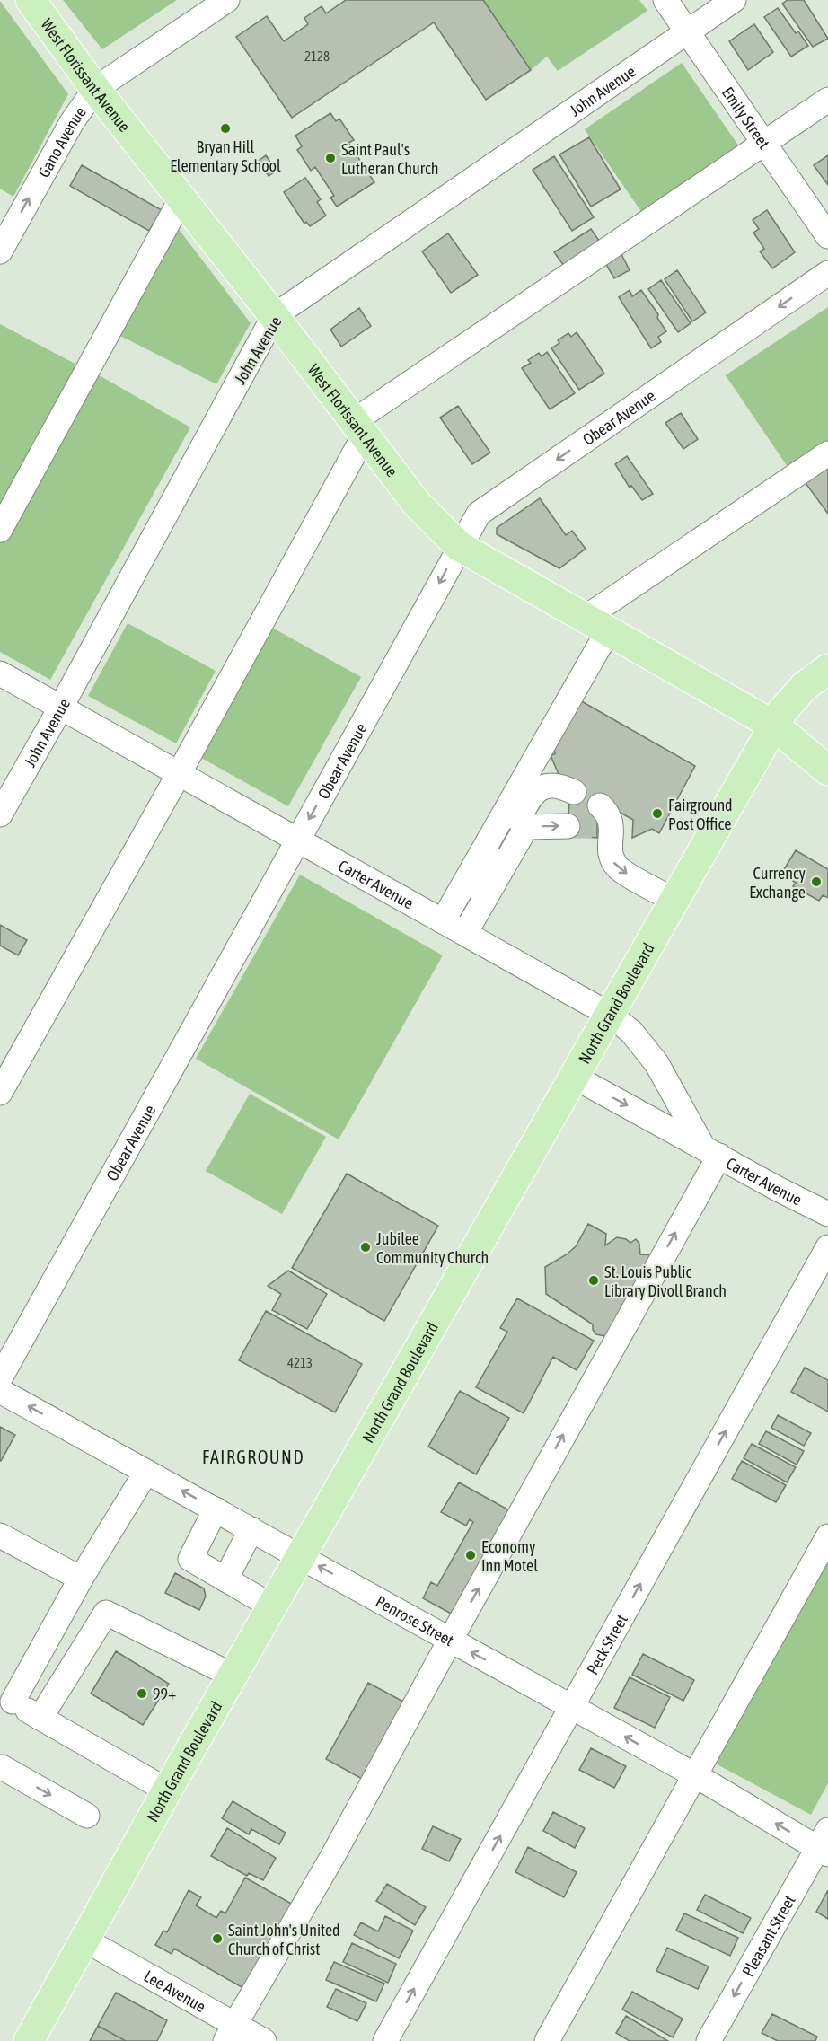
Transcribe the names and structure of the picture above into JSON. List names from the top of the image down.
{
  "streets": {
    "main road": ["West Florissant Avenue", "North Grand Boulevard"],
    "street": [
      "John Avenue",
      "Emily Street",
      "Gano Avenue",
      "Obear Avenue",
      "Carter Avenue",
      "Penrose Street",
      "Peck Street",
      "Pleasant Street",
      "Lee Avenue"
    ]
  },
  "crossings": [
    ["West Florissant Avenue", "John Avenue"],
    ["West Florissant Avenue", "Gano Avenue"],
    ["West Florissant Avenue", "Obear Avenue"],
    ["West Florissant Avenue", "North Grand Boulevard"],
    ["John Avenue", "Emily Street"],
    ["John Avenue", "Carter Avenue"],
    ["Obear Avenue", "Carter Avenue"],
    ["Carter Avenue", "North Grand Boulevard"],
    ["North Grand Boulevard", "Penrose Street"],
    ["North Grand Boulevard", "Lee Avenue"],
    ["Penrose Street", "Peck Street"],
    ["Penrose Street", "Pleasant Street"]
  ],
  "one_way": ["Penrose Street"],
  "districts": ["FAIRGROUND"],
  "places": [
    "Bryan Hill Elementary School",
    "Saint Paul's Lutheran Church",
    "Fairground Post Office",
    "Currency Exchange",
    "Jubilee Community Church",
    "St. Louis Public Library Divoll Branch",
    "Economy Inn Motel",
    "99+",
    "Saint John's United Church of Christ"
  ],
  "house_numbers": ["2128", "4213"]
}
